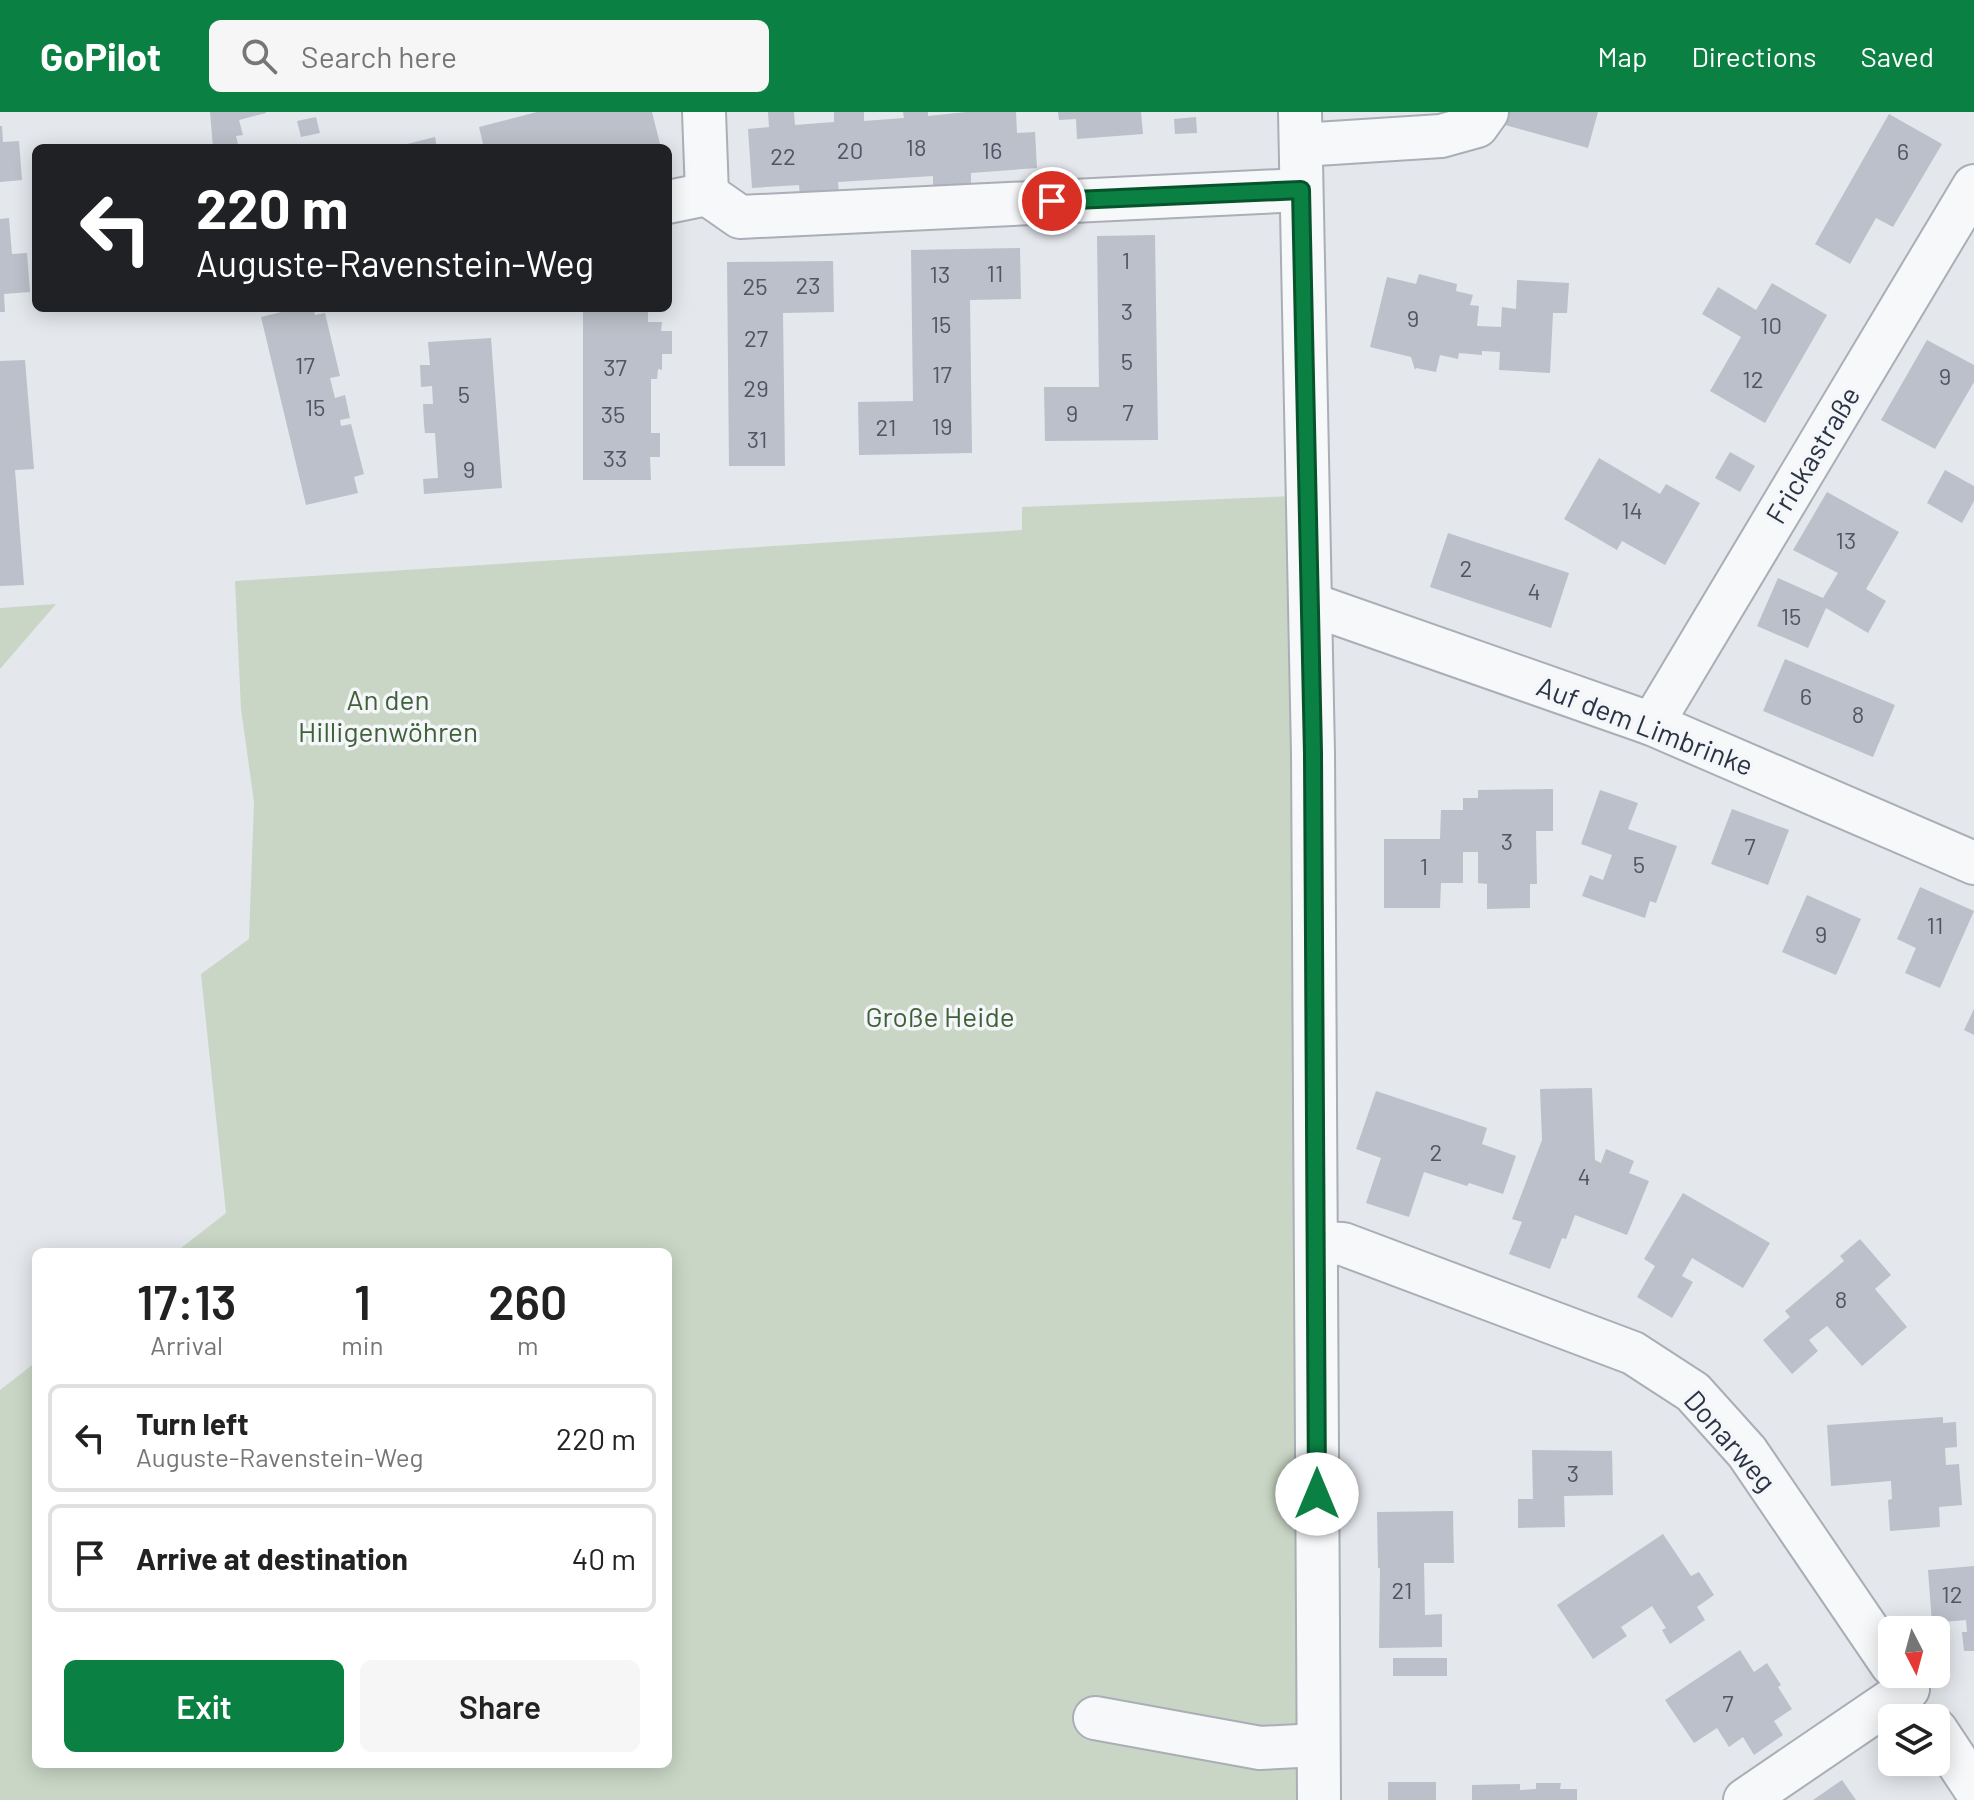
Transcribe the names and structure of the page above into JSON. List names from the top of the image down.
{
  "streets": {
    "street": ["Frickastraße", "Auf dem Limbrinke", "Donarweg"]
  },
  "crossings": [
    ["Frickastraße", "Auf dem Limbrinke"]
  ],
  "parks": ["An den Hilligenwöhren", "Große Heide"],
  "house_numbers": [
    "18",
    "20",
    "16",
    "6",
    "22",
    "1",
    "11",
    "13",
    "23",
    "25",
    "3",
    "9",
    "15",
    "10",
    "27",
    "5",
    "17",
    "37",
    "17",
    "9",
    "12",
    "29",
    "5",
    "15",
    "7",
    "9",
    "35",
    "19",
    "21",
    "31",
    "33",
    "9",
    "14",
    "13",
    "2",
    "4",
    "15",
    "6",
    "8",
    "3",
    "7",
    "5",
    "1",
    "11",
    "9",
    "2",
    "4",
    "8",
    "3",
    "21",
    "12",
    "7"
  ],
  "north": "bottom",
  "page": {
    "header": "GoPilot",
    "search": "Search here",
    "nav": ["Map", "Directions", "Saved"],
    "turn": ["220 m", "Auguste-Ravenstein-Weg"],
    "eta": [
      "17:13",
      "Arrival",
      "1",
      "min",
      "260",
      "m"
    ],
    "list": [
      {
        "name": "Turn left",
        "note": "Auguste-Ravenstein-Weg",
        "value": "220 m"
      },
      {
        "name": "Arrive at destination",
        "value": "40 m"
      }
    ],
    "buttons": ["Exit", "Share"]
  }
}
